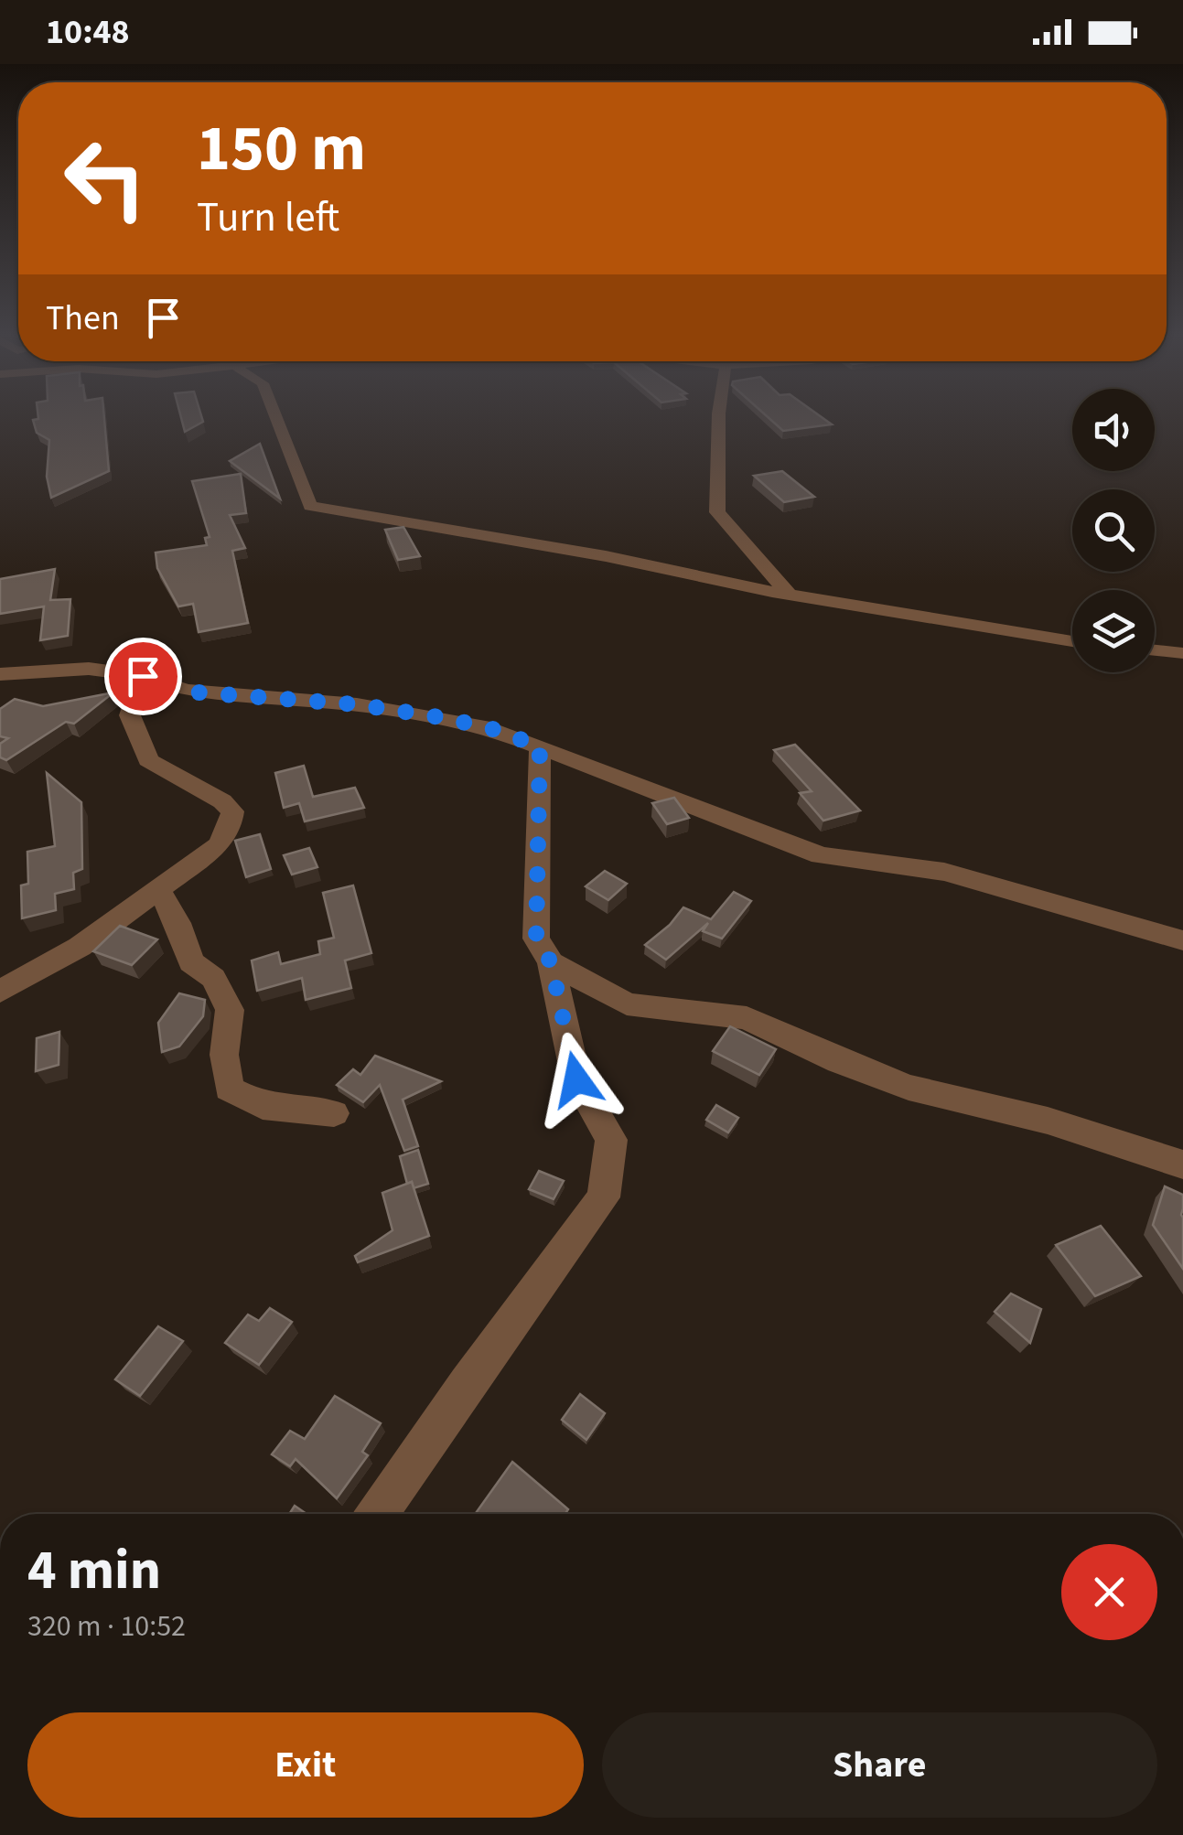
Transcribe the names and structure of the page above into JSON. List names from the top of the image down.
{
  "page": {
    "status": "10:48",
    "turn": ["150 m", "Turn left"],
    "then": "Then",
    "heading": ["4 min", "320 m · 10:52"],
    "buttons": ["Exit", "Share"]
  }
}
